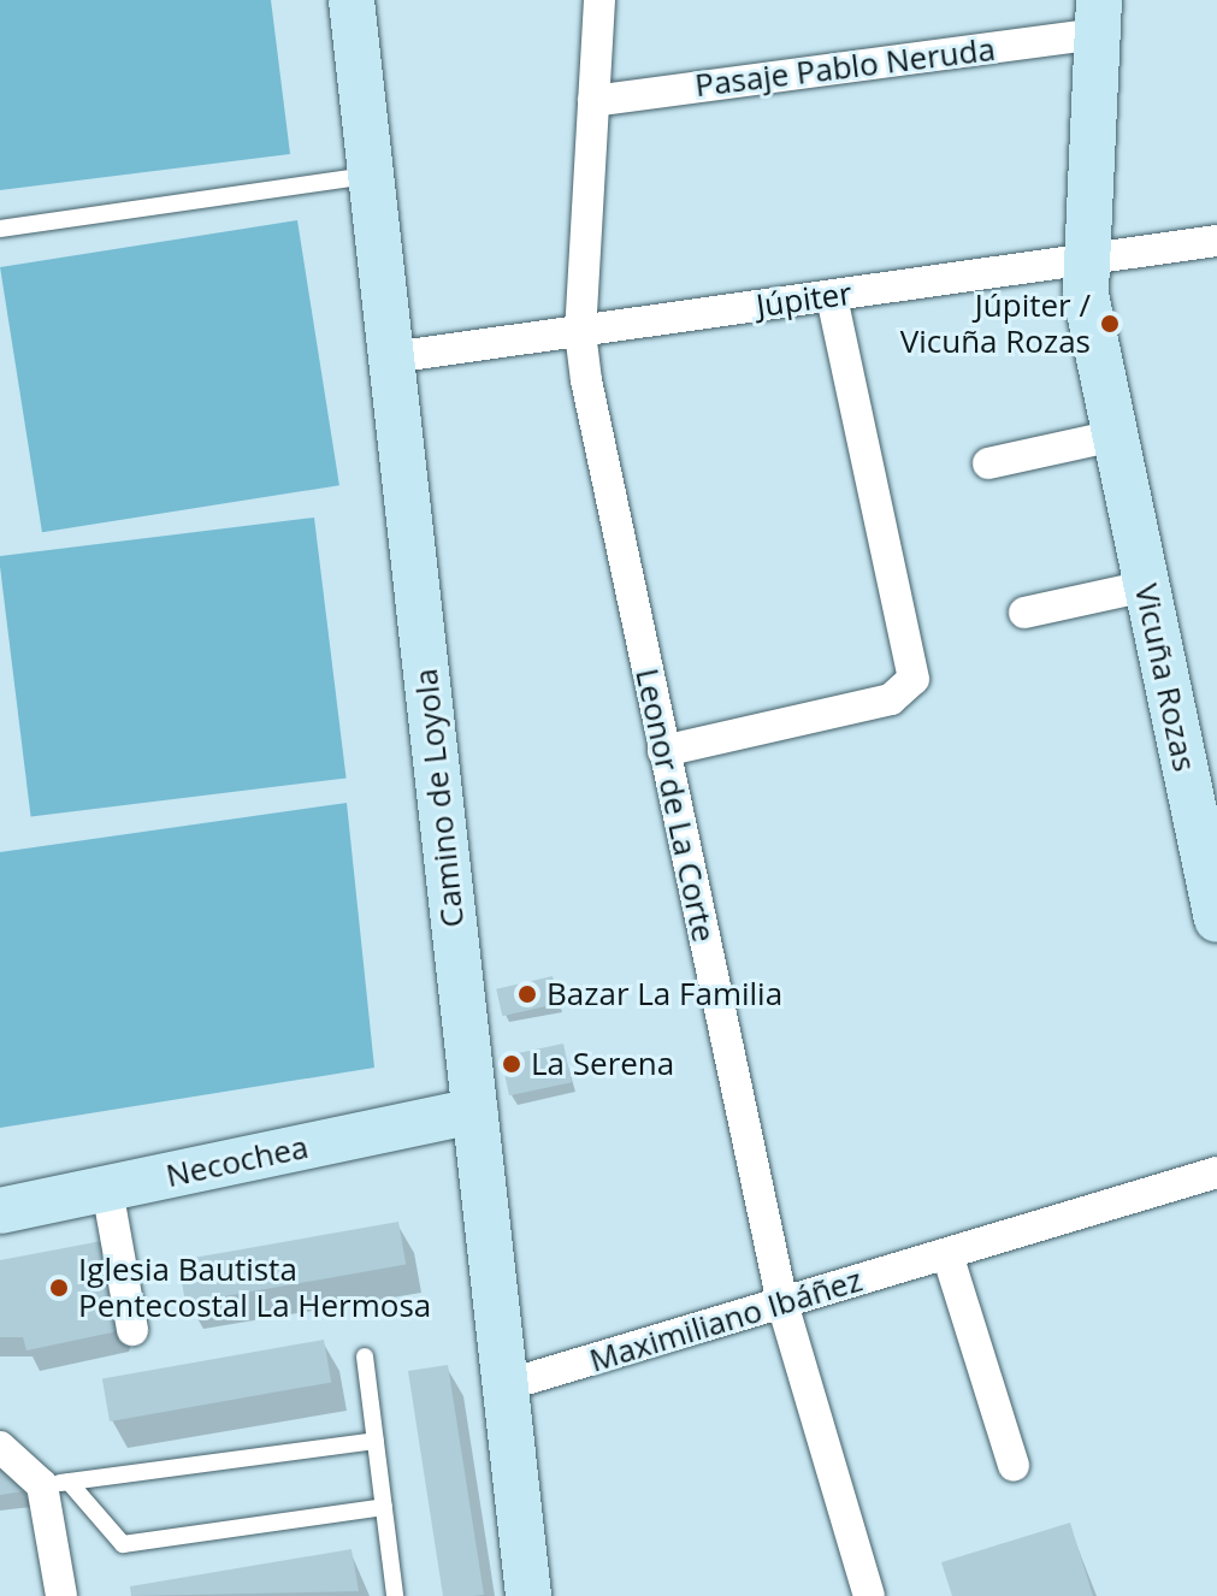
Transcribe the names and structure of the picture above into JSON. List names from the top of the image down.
{
  "streets": {
    "street": [
      "Pasaje Pablo Neruda",
      "Júpiter",
      "Vicuña Rozas",
      "Camino de Loyola",
      "Leonor de La Corte",
      "Necochea",
      "Maximiliano Ibáñez"
    ]
  },
  "crossings": [
    ["Pasaje Pablo Neruda", "Vicuña Rozas"],
    ["Pasaje Pablo Neruda", "Leonor de La Corte"],
    ["Júpiter", "Vicuña Rozas"],
    ["Júpiter", "Camino de Loyola"],
    ["Júpiter", "Leonor de La Corte"],
    ["Camino de Loyola", "Necochea"],
    ["Camino de Loyola", "Maximiliano Ibáñez"],
    ["Leonor de La Corte", "Maximiliano Ibáñez"]
  ],
  "places": [
    "Júpiter / Vicuña Rozas",
    "Bazar La Familia",
    "La Serena",
    "Iglesia Bautista Pentecostal La Hermosa"
  ]
}
